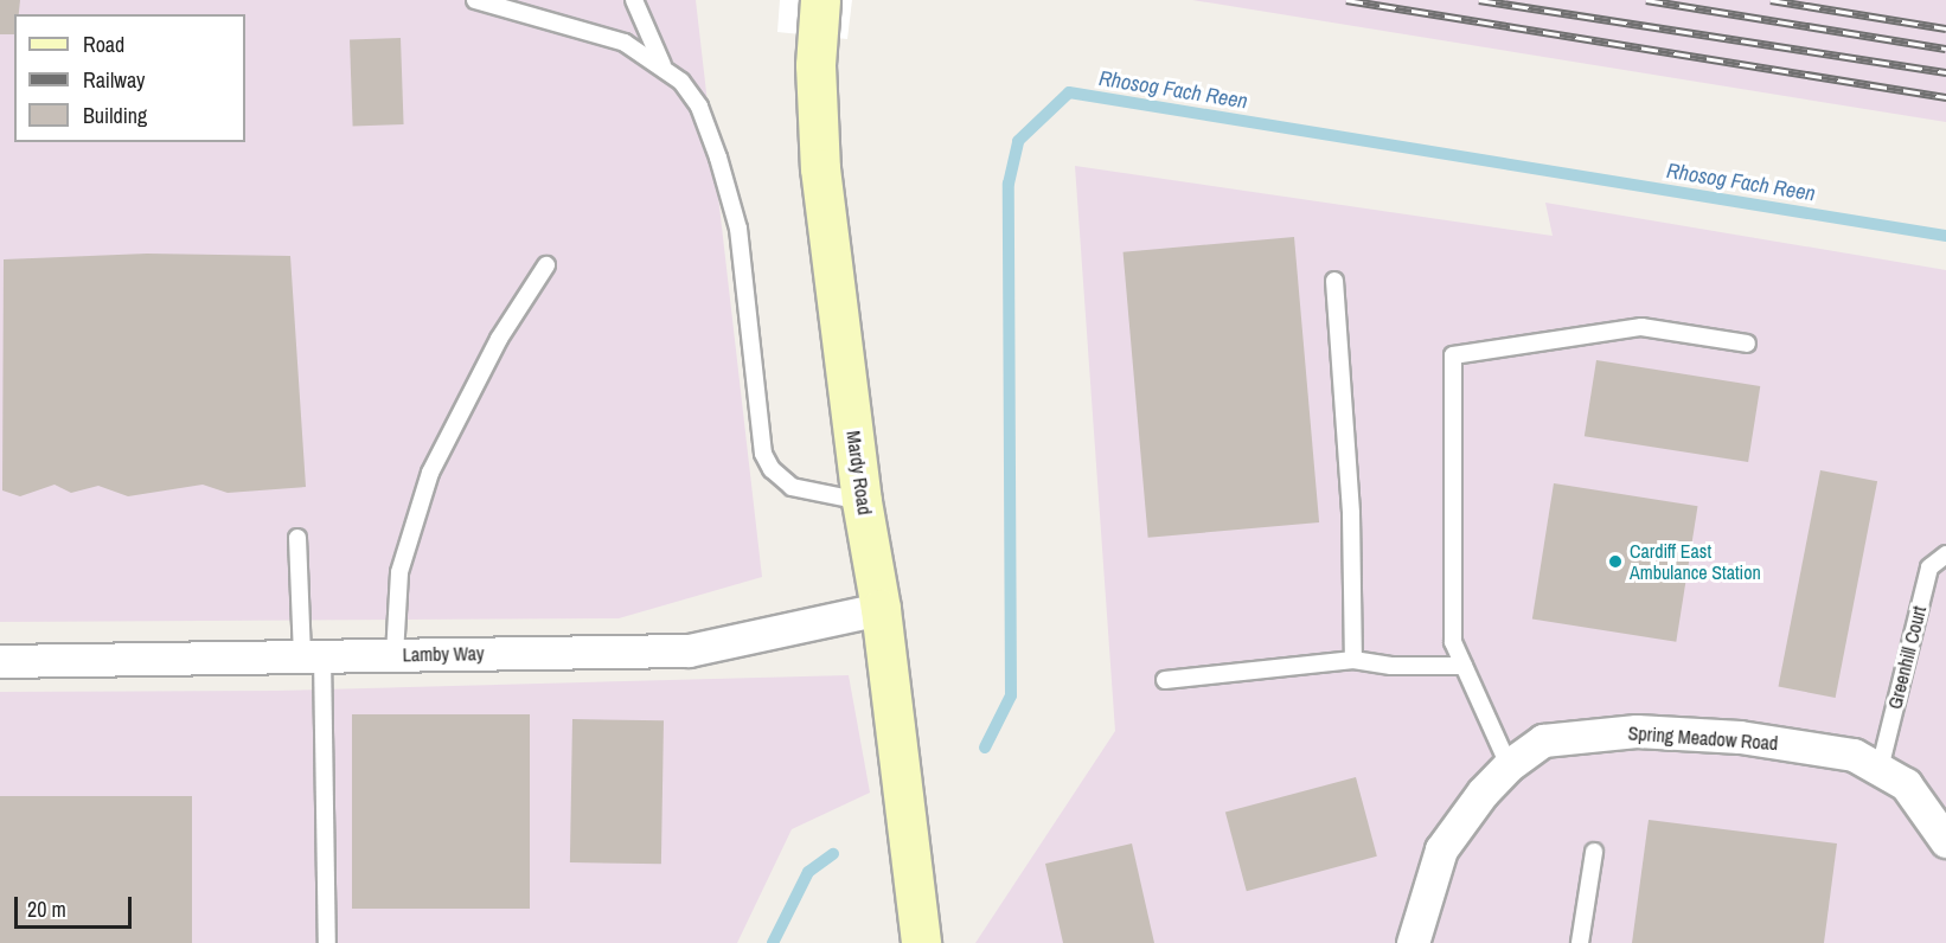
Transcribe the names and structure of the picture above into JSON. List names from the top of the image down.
{
  "streets": {
    "main road": ["Mardy Road"],
    "street": ["Lamby Way", "Spring Meadow Road"],
    "lane": ["Greenhill Court"]
  },
  "crossings": [
    ["Mardy Road", "Lamby Way"],
    ["Greenhill Court", "Spring Meadow Road"]
  ],
  "water": ["Rhosog Fach Reen"],
  "places": ["Cardiff East Ambulance Station"],
  "legend": ["Road", "Railway", "Building"],
  "scale_bar": "20 m"
}
